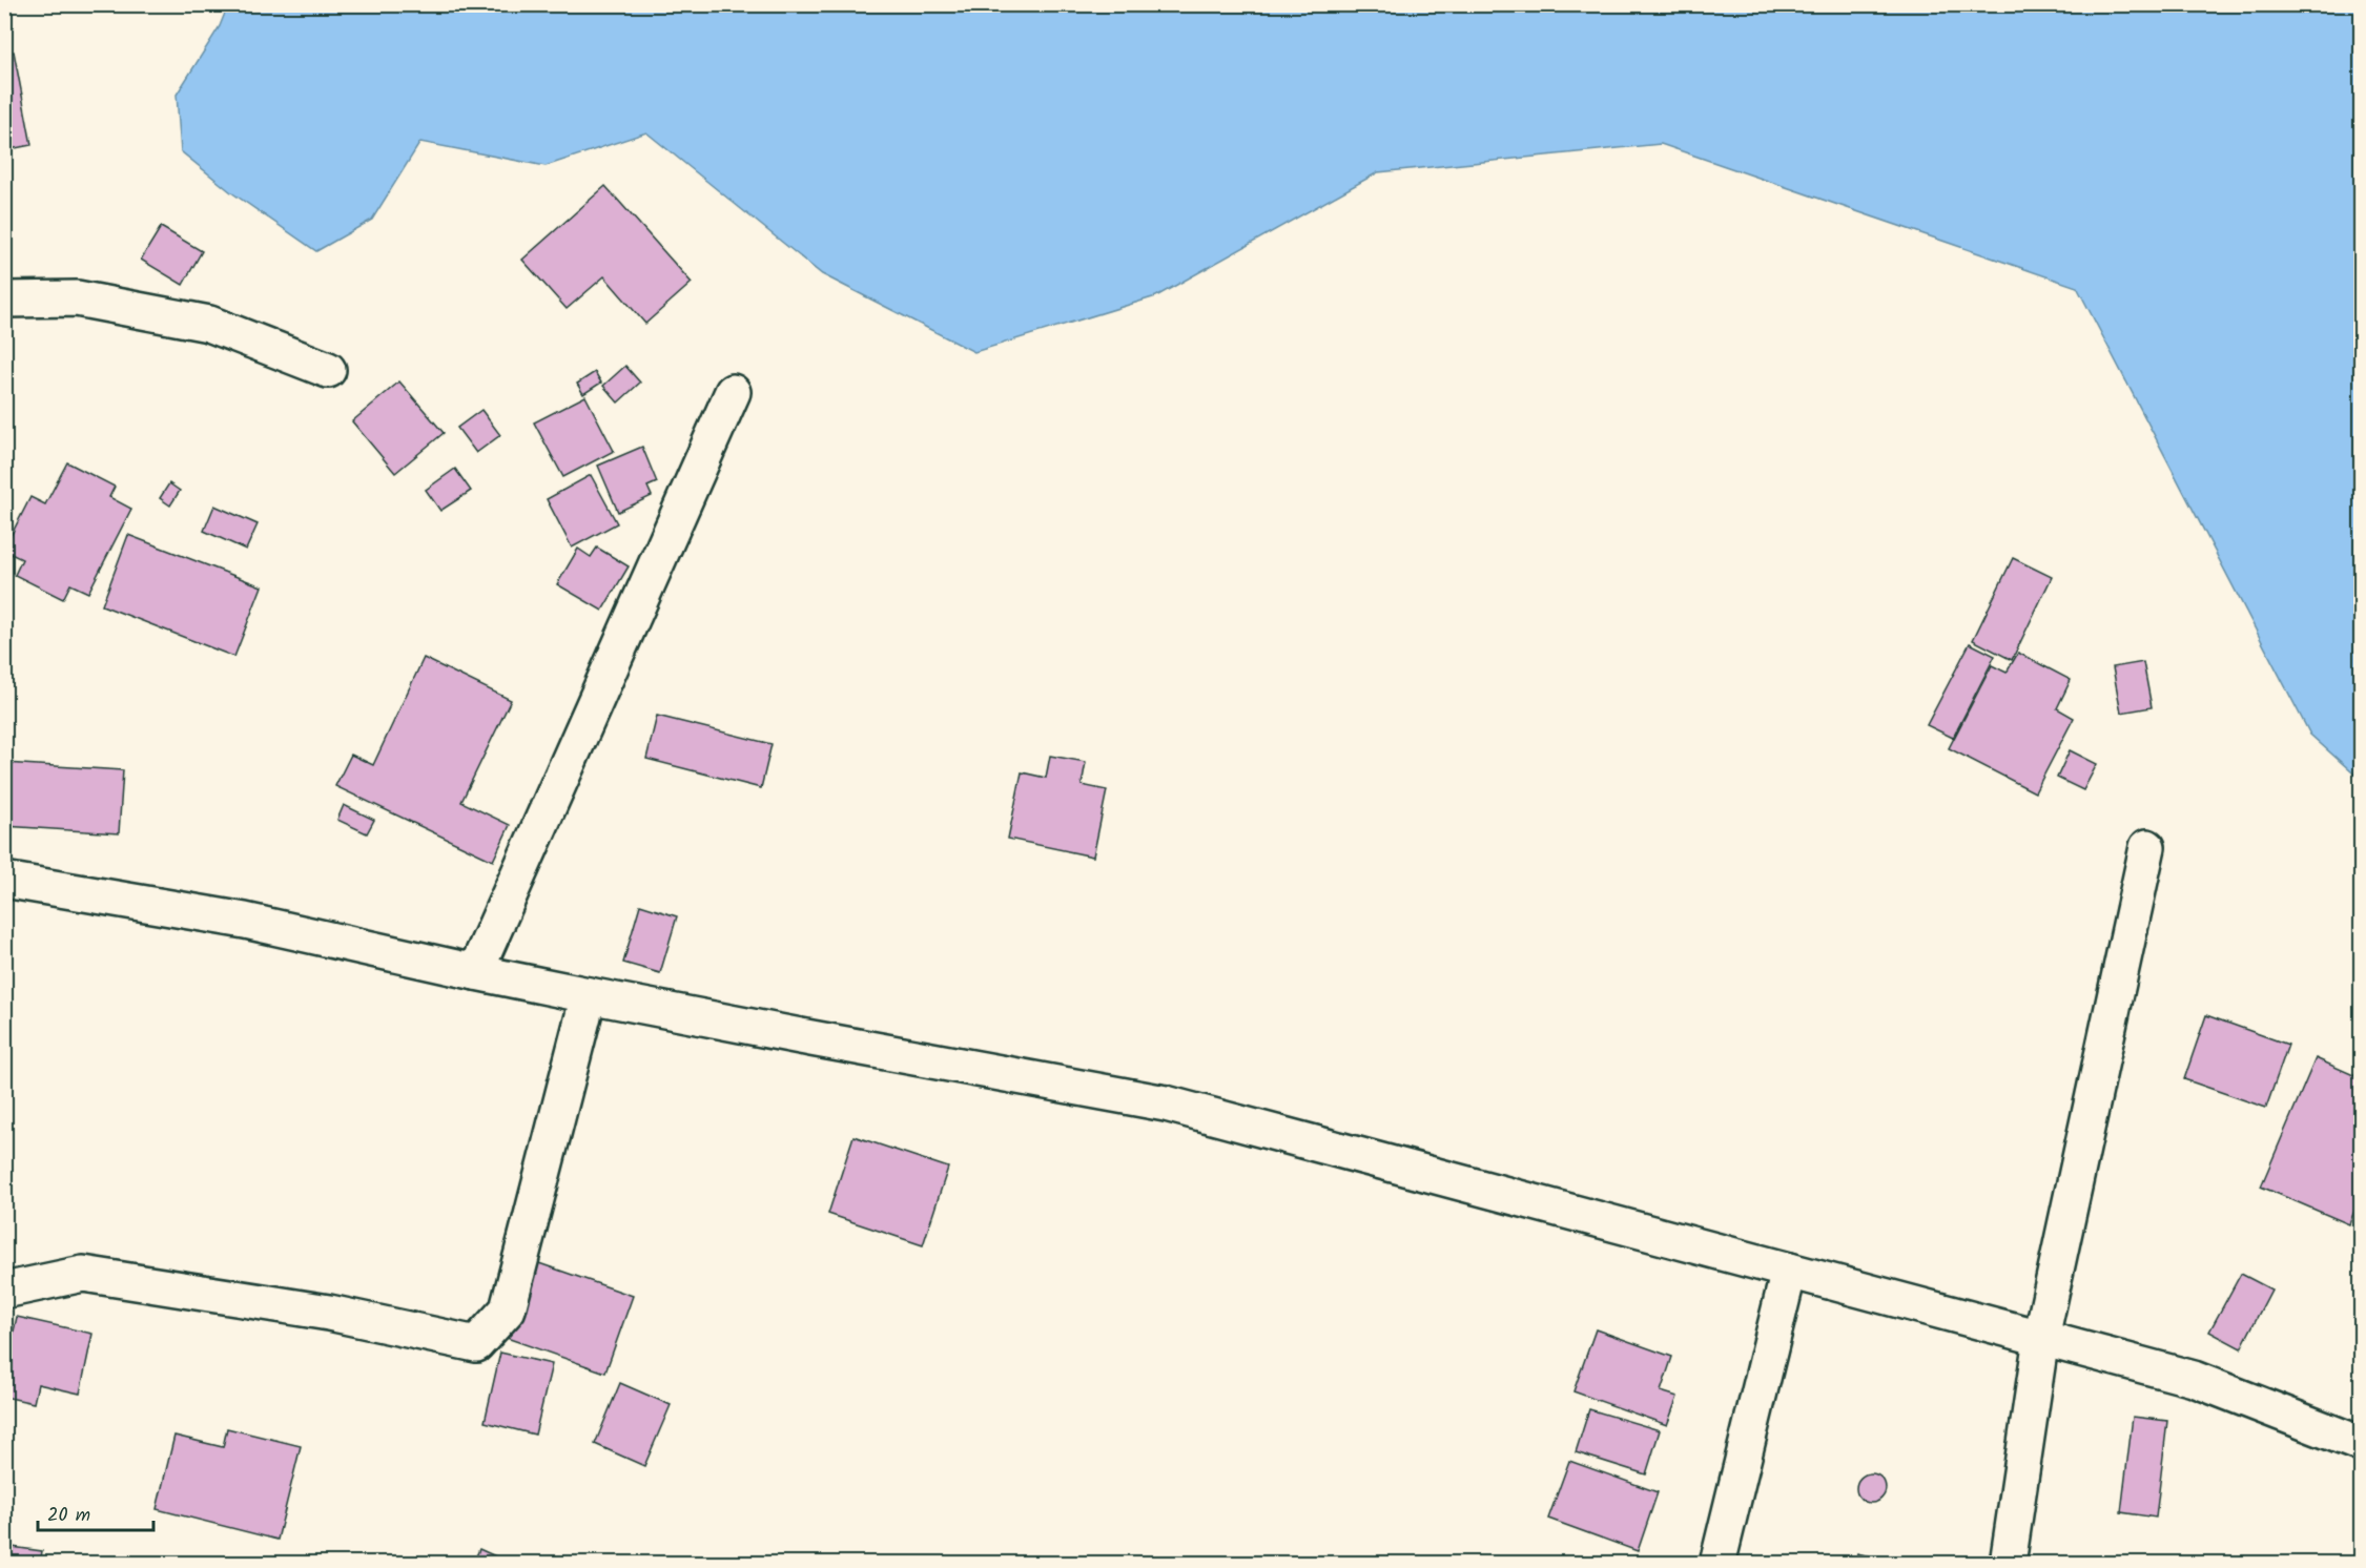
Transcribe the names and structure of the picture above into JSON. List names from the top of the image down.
{
  "scale_bar": "20 m"
}
